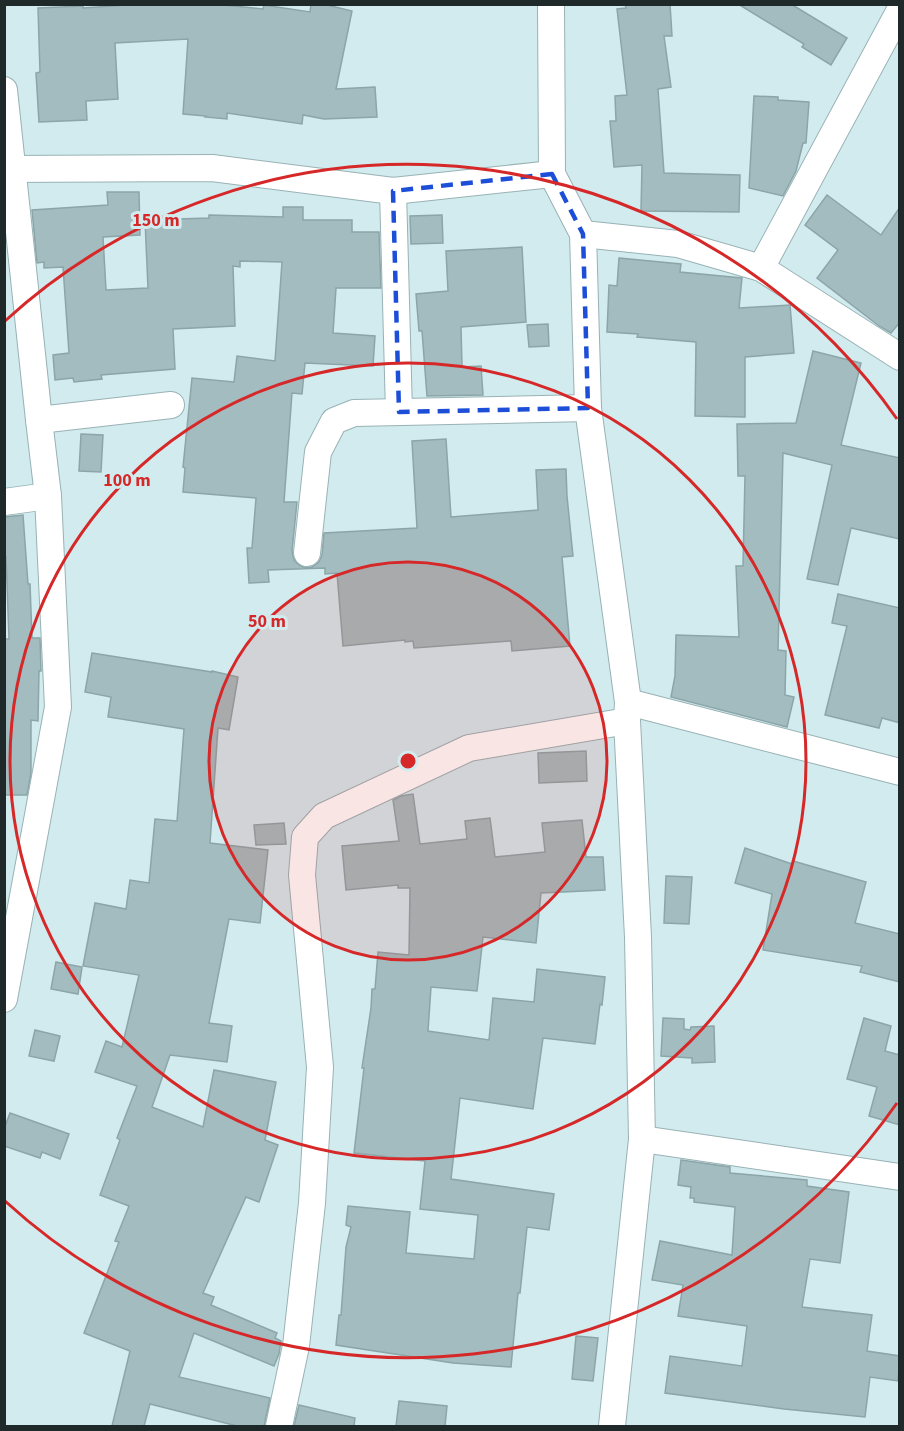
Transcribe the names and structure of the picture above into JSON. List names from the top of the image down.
{
  "rings": ["150 m", "100 m", "50 m"]
}
